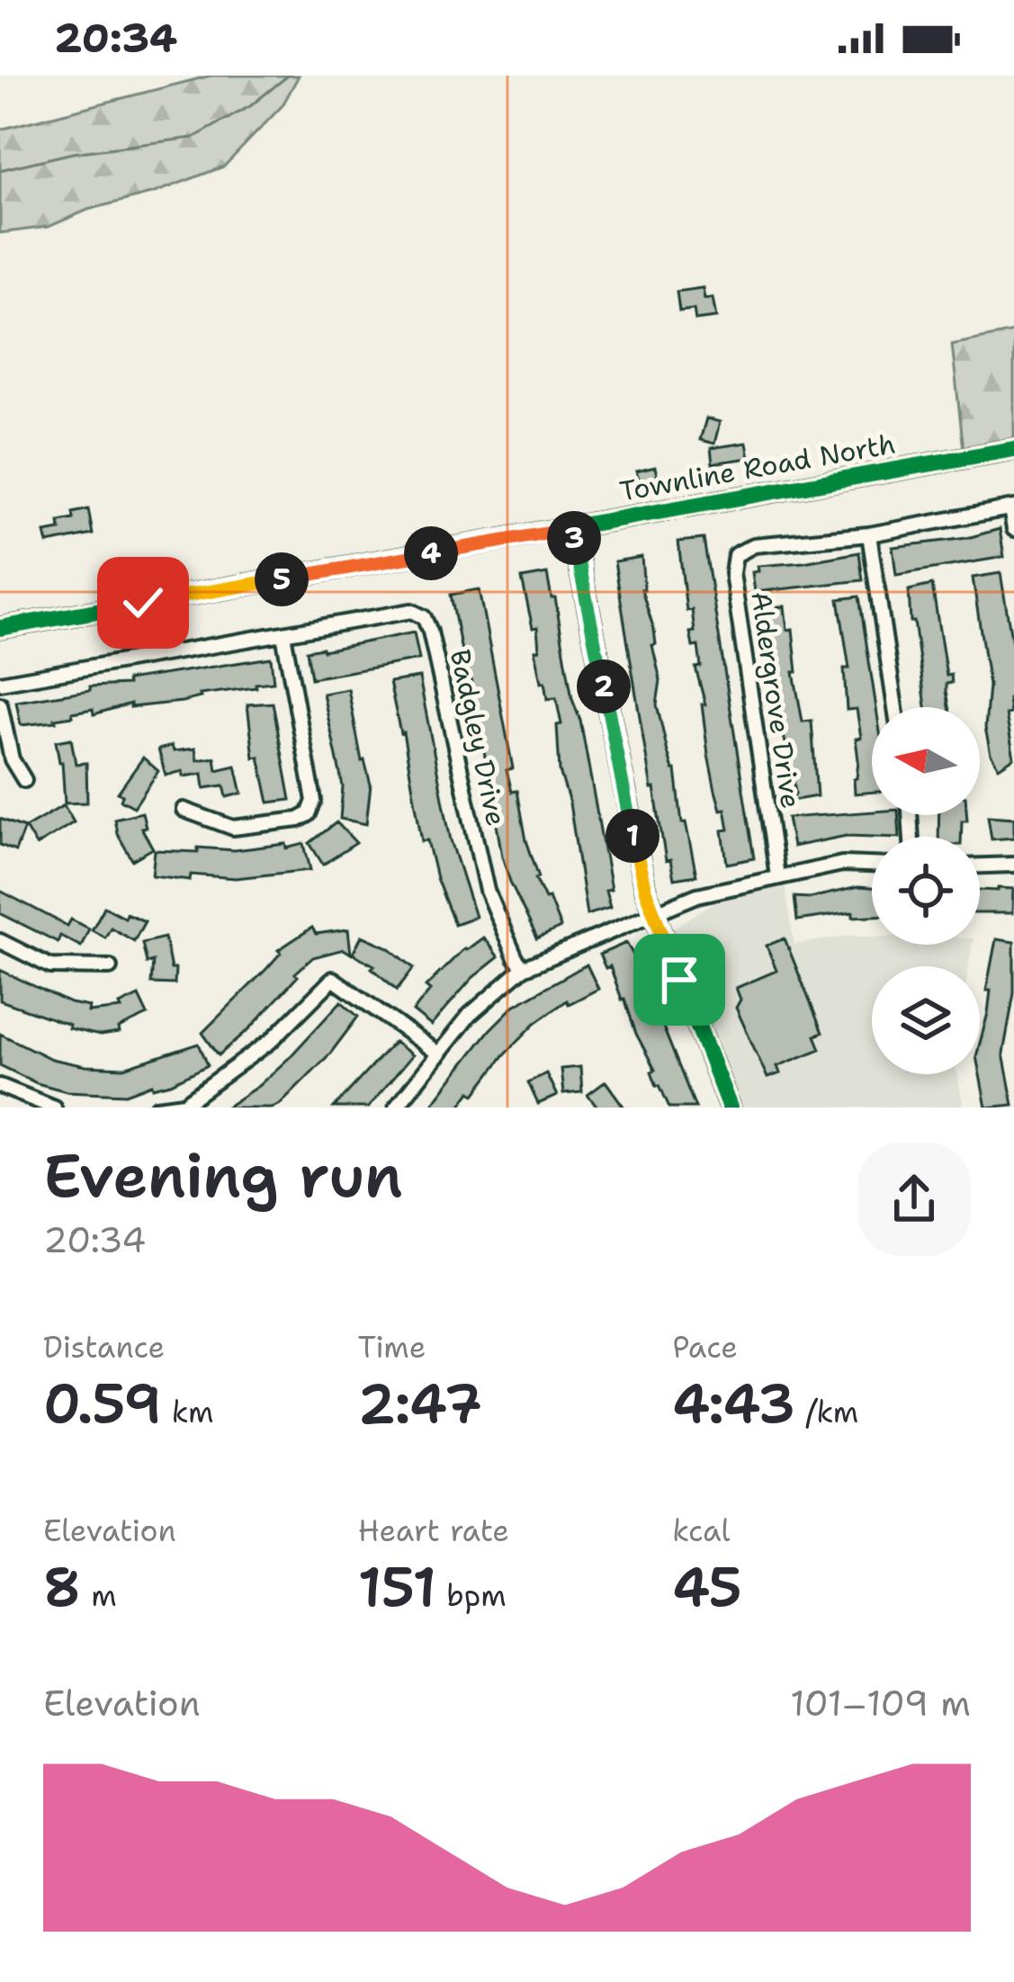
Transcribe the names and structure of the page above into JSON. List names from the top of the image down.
{
  "streets": {
    "street": ["Townline Road North", "Aldergrove Drive", "Badgley Drive"]
  },
  "north": "left",
  "page": {
    "status": "20:34",
    "pins": [
      "3",
      "4",
      "5",
      "2",
      "1"
    ],
    "heading": ["Evening run", "20:34"],
    "stats": [
      ["Distance", "0.59 km"],
      ["Time", "2:47"],
      ["Pace", "4:43 /km"],
      ["Elevation", "8 m"],
      ["Heart rate", "151 bpm"],
      ["kcal", "45"]
    ],
    "chart": ["Elevation", "101–109 m"]
  }
}
